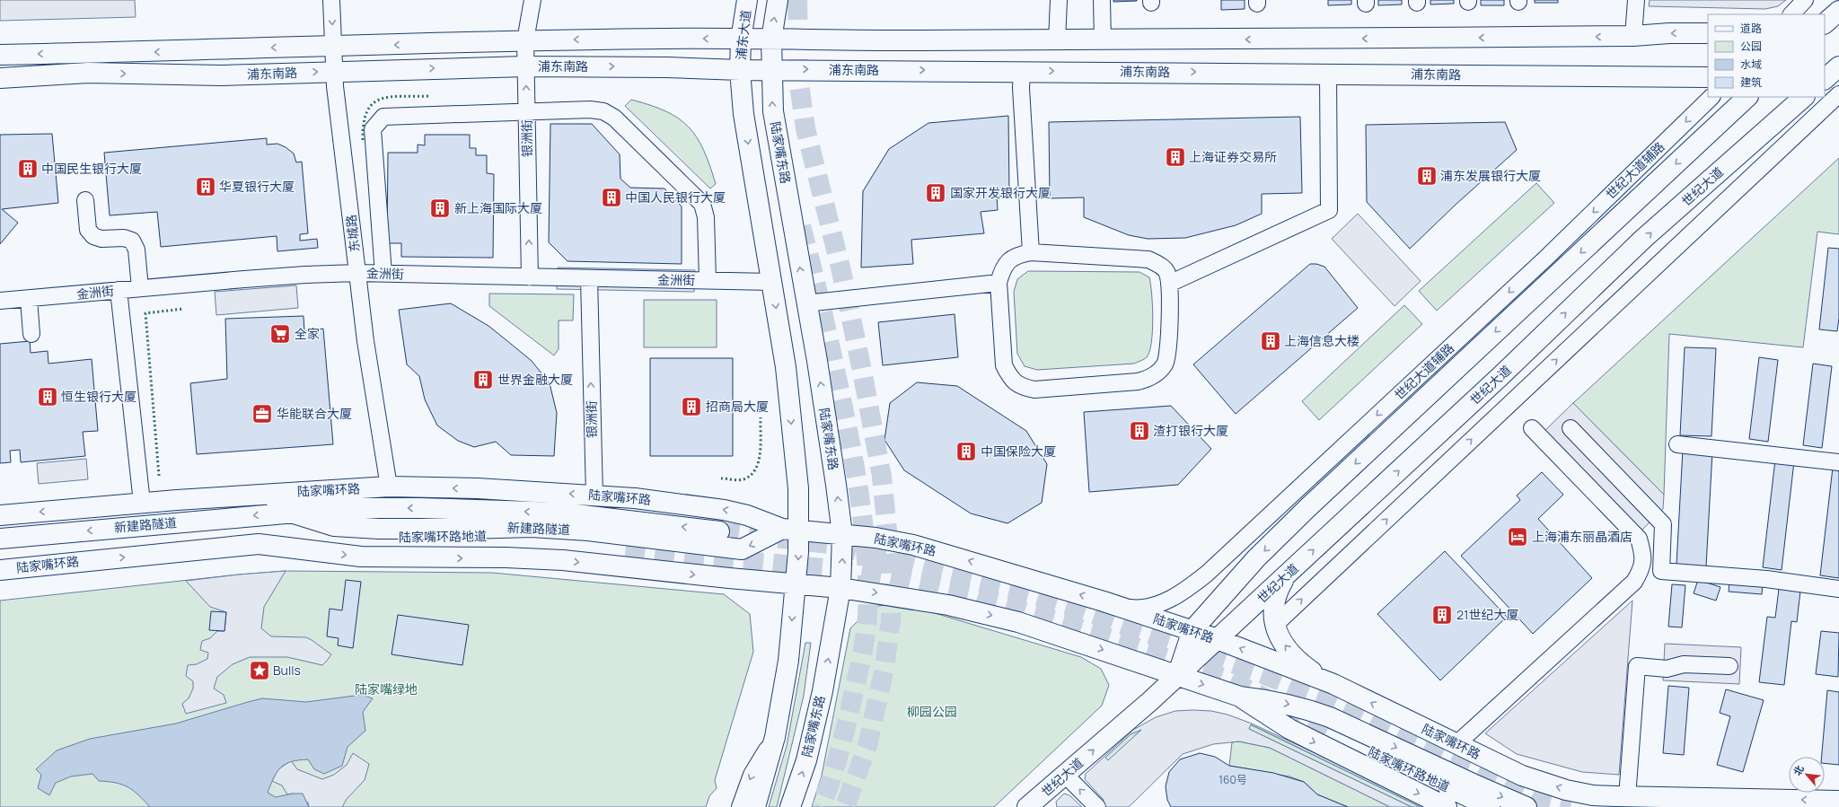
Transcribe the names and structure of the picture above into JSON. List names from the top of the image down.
{
  "streets": {
    "main road": [
      "浦东大道",
      "浦东南路",
      "陆家嘴东路",
      "世纪大道",
      "陆家嘴环路",
      "新建路隧道",
      "陆家嘴环路地道"
    ],
    "street": [
      "银洲街",
      "世纪大道辅路",
      "东城路",
      "金洲街"
    ]
  },
  "crossings": [
    ["浦东大道", "浦东南路"],
    ["浦东南路", "银洲街"],
    ["浦东南路", "陆家嘴东路"],
    ["浦东南路", "东城路"],
    ["银洲街", "金洲街"],
    ["银洲街", "陆家嘴环路"],
    ["陆家嘴东路", "陆家嘴环路"],
    ["世纪大道辅路", "陆家嘴环路"],
    ["世纪大道", "陆家嘴环路"],
    ["东城路", "金洲街"],
    ["东城路", "陆家嘴环路"],
    ["陆家嘴环路", "新建路隧道"],
    ["陆家嘴环路", "陆家嘴环路地道"]
  ],
  "one_way": ["银洲街", "新建路隧道"],
  "parks": ["陆家嘴绿地", "柳园公园"],
  "places": {
    "building": [
      "上海证券交易所",
      "中国民生银行大厦",
      "浦东发展银行大厦",
      "华夏银行大厦",
      "国家开发银行大厦",
      "中国人民银行大厦",
      "新上海国际大厦",
      "上海信息大楼",
      "世界金融大厦",
      "恒生银行大厦",
      "招商局大厦",
      "渣打银行大厦",
      "中国保险大厦",
      "21世纪大厦"
    ],
    "supermarket": ["全家"],
    "office": ["华能联合大厦"],
    "hotel": ["上海浦东丽晶酒店"],
    "place": ["Bulls"]
  },
  "house_numbers": ["160号"],
  "legend": [
    "道路",
    "公园",
    "水域",
    "建筑"
  ],
  "north": "top left"
}
